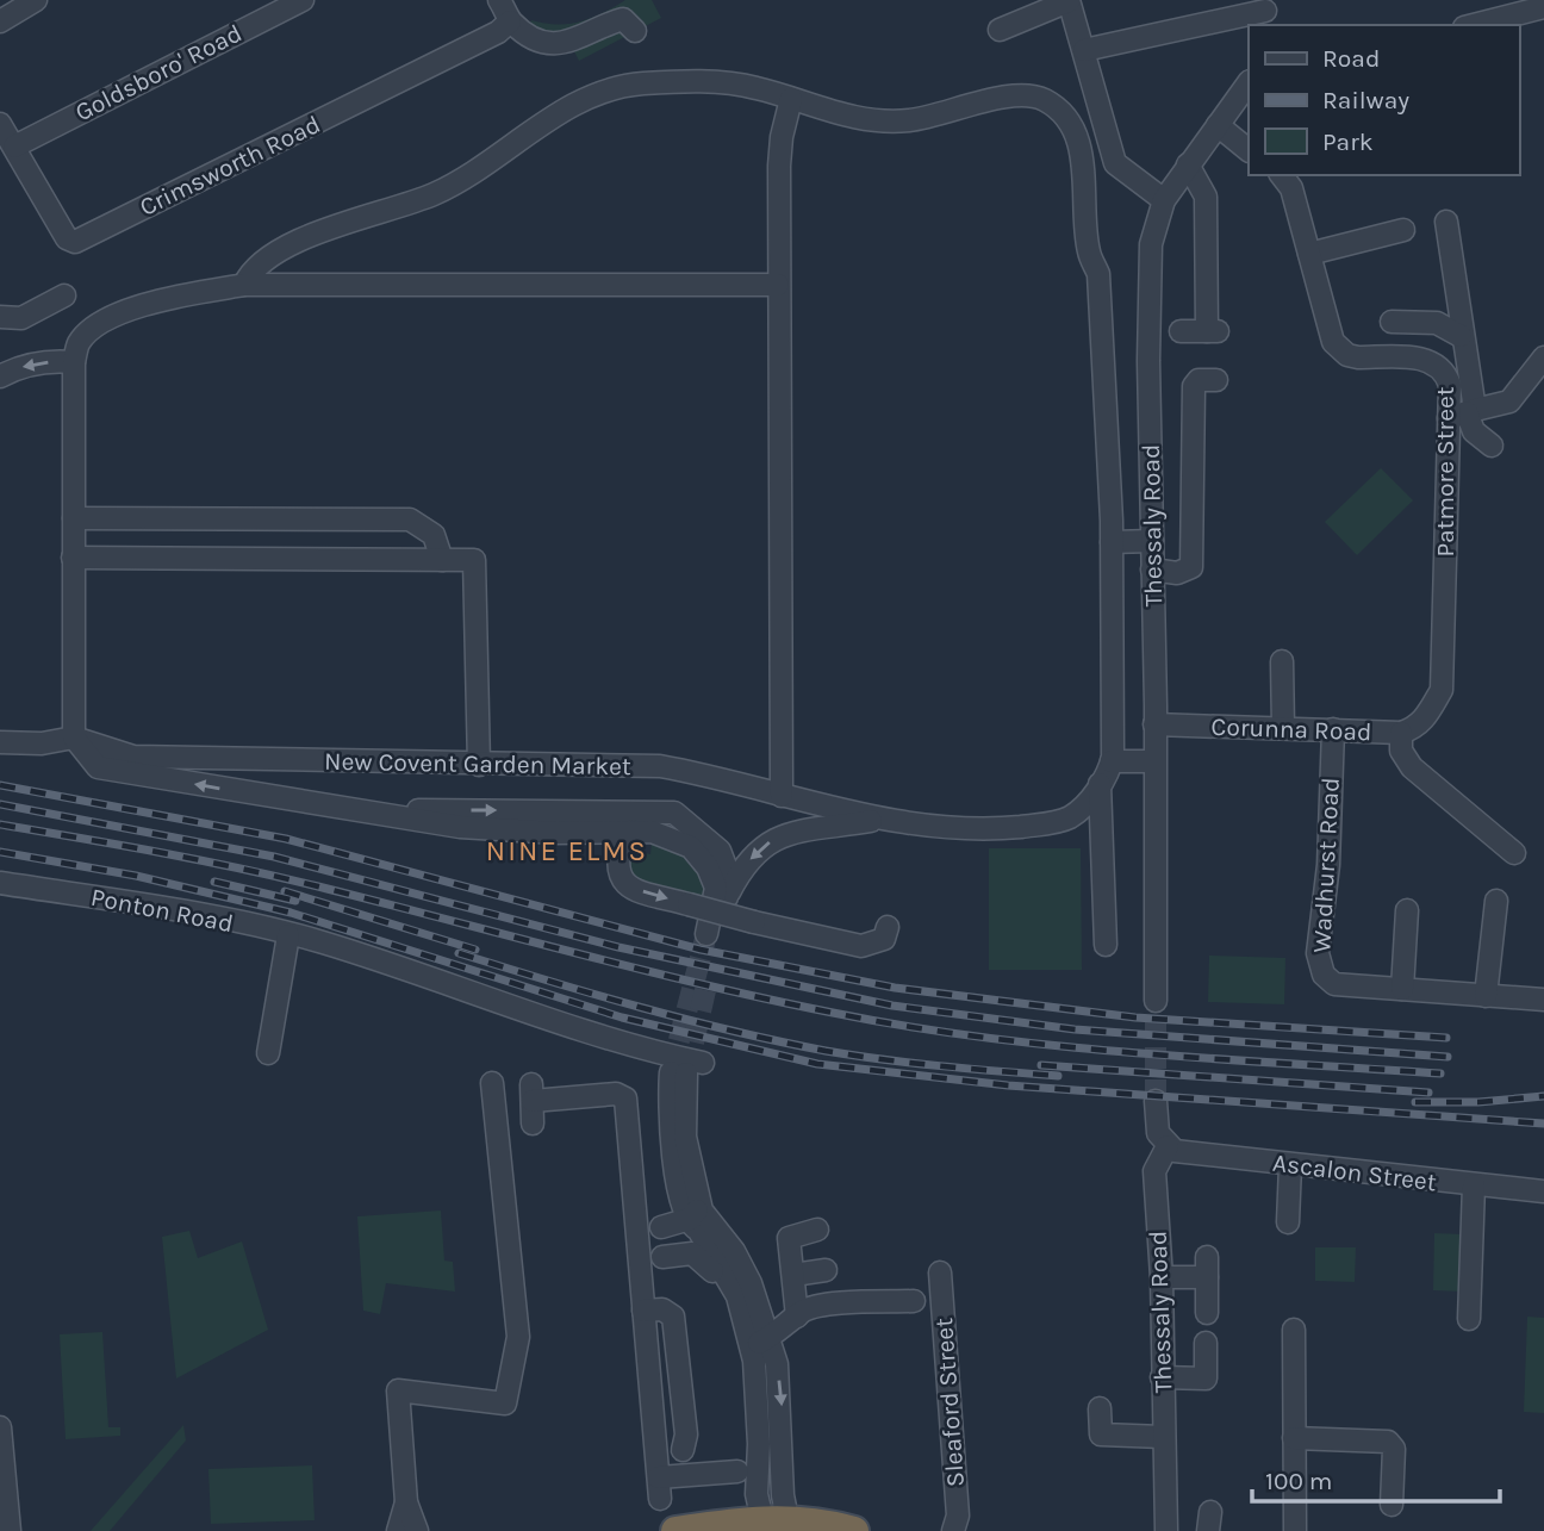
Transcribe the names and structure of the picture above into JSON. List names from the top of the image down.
{
  "streets": {
    "street": [
      "Goldsboro' Road",
      "Crimsworth Road",
      "Patmore Street",
      "Thessaly Road",
      "Corunna Road",
      "New Covent Garden Market",
      "Wadhurst Road",
      "Ponton Road",
      "Ascalon Street",
      "Sleaford Street"
    ]
  },
  "crossings": [
    ["Goldsboro' Road", "Crimsworth Road"],
    ["Patmore Street", "Corunna Road"],
    ["Thessaly Road", "Corunna Road"],
    ["Thessaly Road", "Ascalon Street"],
    ["Corunna Road", "Wadhurst Road"]
  ],
  "districts": ["NINE ELMS"],
  "legend": ["Road", "Railway", "Park"],
  "scale_bar": "100 m"
}
